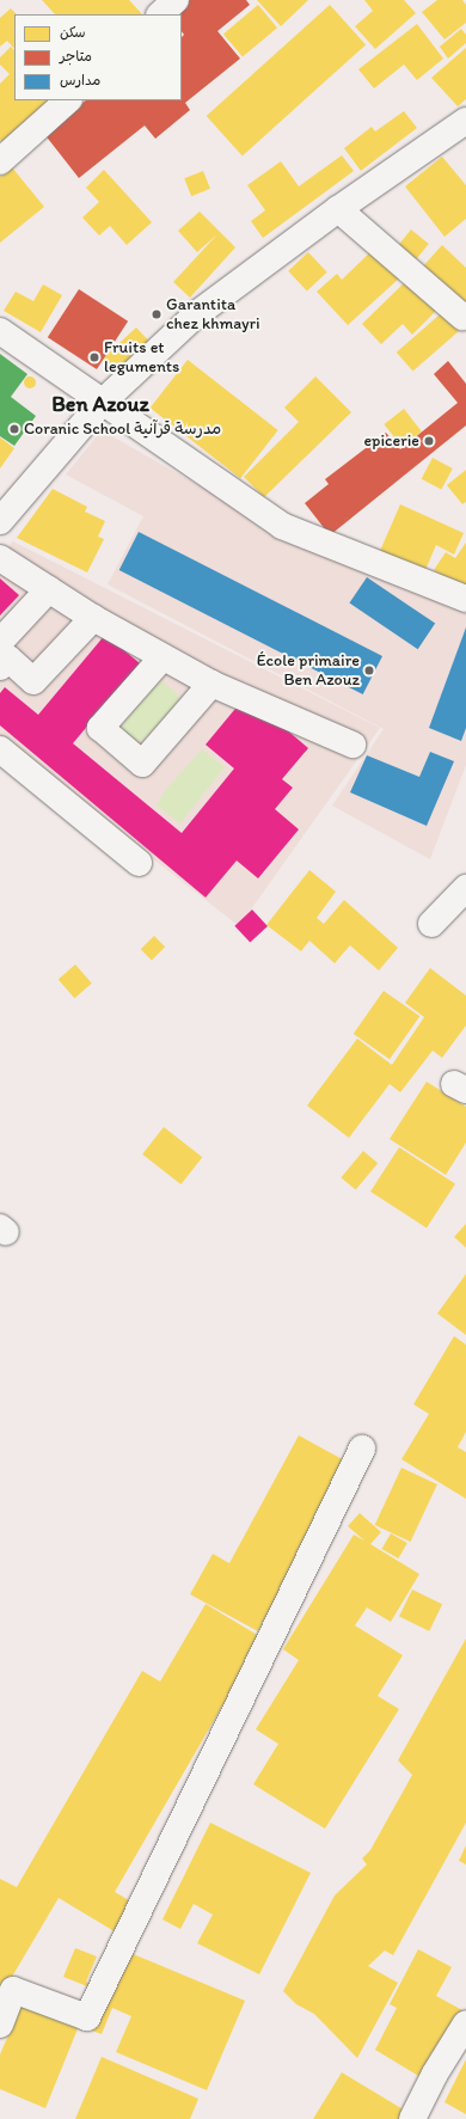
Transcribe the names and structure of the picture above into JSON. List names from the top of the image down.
{
  "districts": ["Ben Azouz"],
  "places": [
    "Garantita chez khmayri",
    "Fruits et leguments",
    "Coranic School مدرسة قرآنية",
    "epicerie",
    "École primaire Ben Azouz"
  ],
  "legend": ["سكن", "متاجر", "مدارس"]
}
